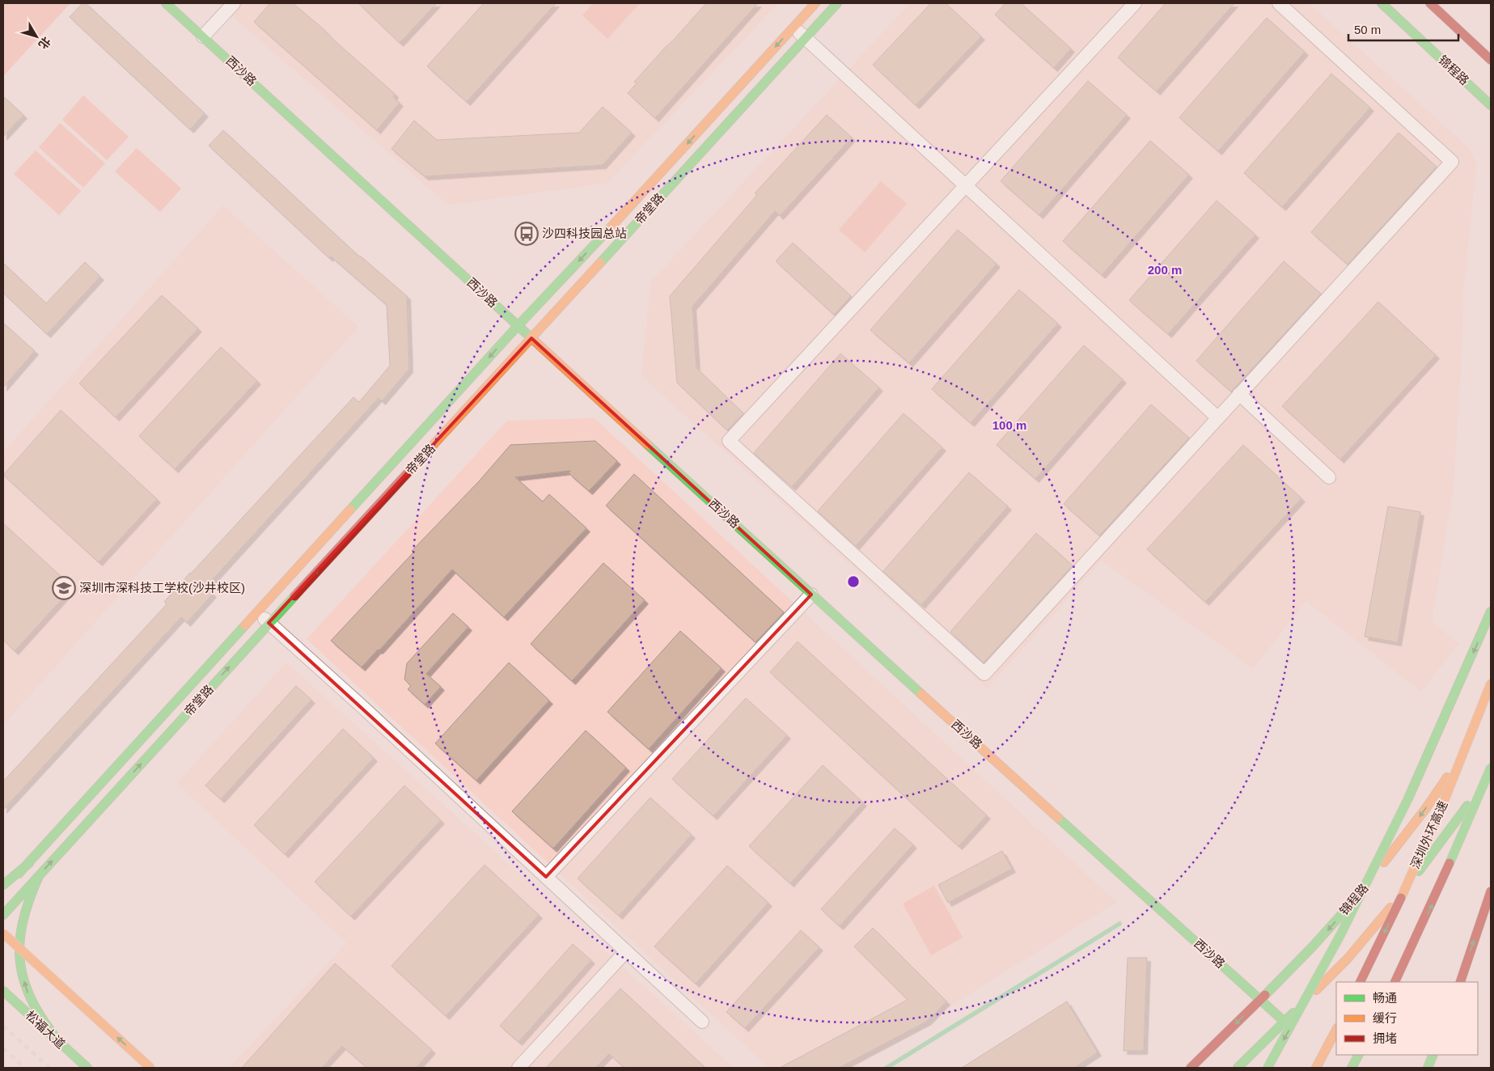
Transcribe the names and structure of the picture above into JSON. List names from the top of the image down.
{
  "streets": {
    "main road": [
      "锦程路",
      "西沙路",
      "帝堂路",
      "深圳外环高速",
      "松福大道"
    ]
  },
  "crossings": [
    ["锦程路", "西沙路"],
    ["西沙路", "帝堂路"]
  ],
  "places": {
    "bus stop": ["沙四科技园总站"],
    "school or university": ["深圳市深科技工学校(沙井校区)"]
  },
  "legend": ["畅通", "缓行", "拥堵"],
  "scale_bar": "50 m",
  "north": "bottom right",
  "rings": ["200 m", "100 m"]
}
